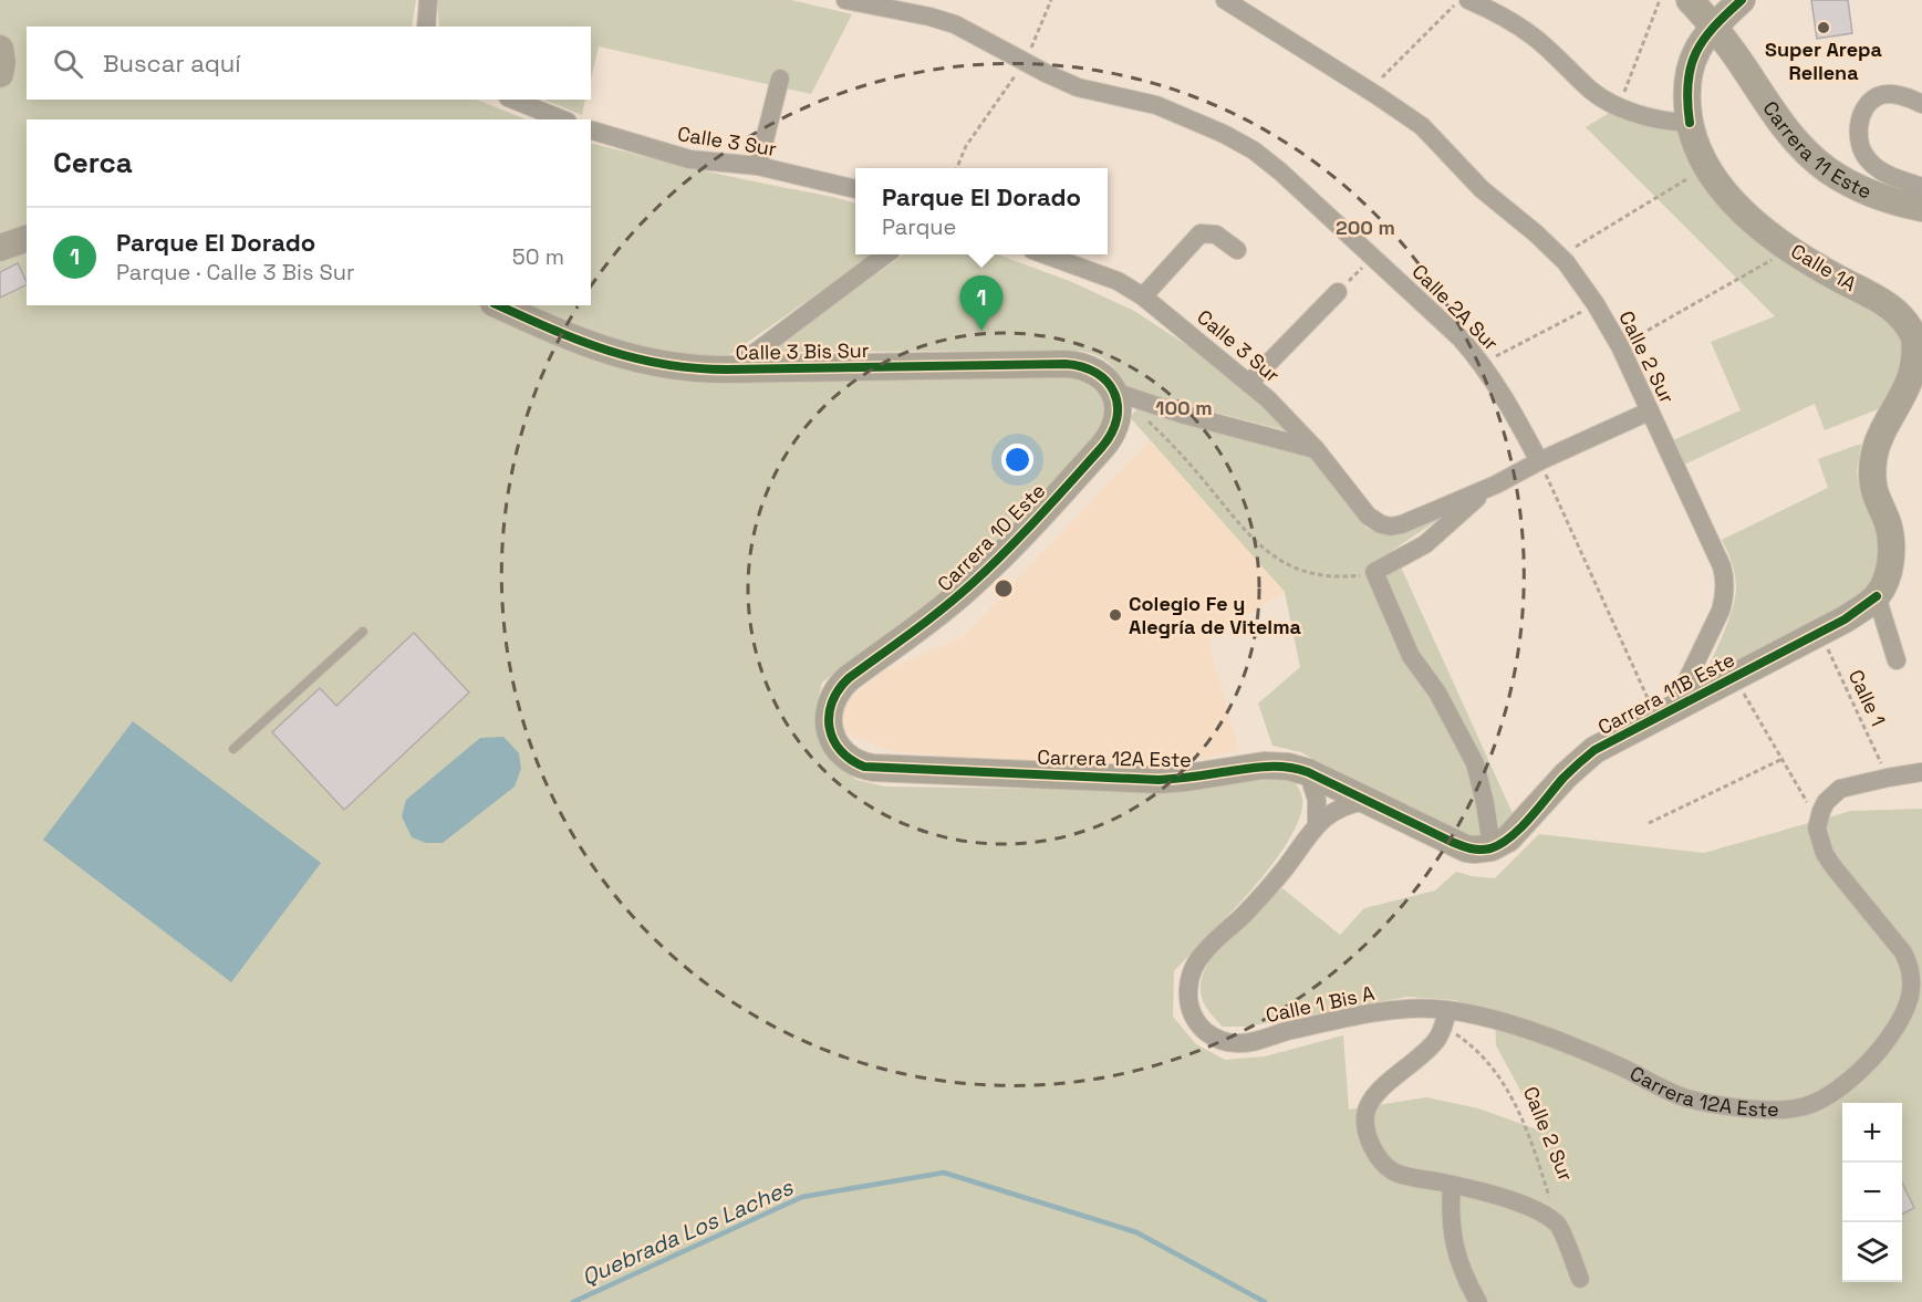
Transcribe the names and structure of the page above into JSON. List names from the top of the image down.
{
  "streets": {
    "street": [
      "Calle 3 Sur",
      "Carrera 11 Este",
      "Calle 1A",
      "Calle 2A Sur",
      "Calle 3 Bis Sur",
      "Calle 2 Sur",
      "Carrera 10 Este",
      "Carrera 11B Este",
      "Carrera 12A Este",
      "Calle 1 Bis A"
    ],
    "path": ["Calle 1"]
  },
  "crossings": [
    ["Carrera 11 Este", "Calle 1A"],
    ["Calle 1A", "Carrera 11B Este"],
    ["Calle 3 Bis Sur", "Carrera 10 Este"],
    ["Calle 2 Sur", "Carrera 11B Este"],
    ["Calle 2 Sur", "Carrera 12A Este"],
    ["Calle 2 Sur", "Calle 1 Bis A"],
    ["Carrera 10 Este", "Carrera 12A Este"],
    ["Carrera 11B Este", "Calle 1"],
    ["Carrera 11B Este", "Carrera 12A Este"],
    ["Carrera 12A Este", "Calle 1 Bis A"]
  ],
  "water": ["Quebrada Los Laches"],
  "places": ["Super Arepa Rellena", "Colegio Fe y Alegría de Vitelma"],
  "page": {
    "search": "Buscar aquí",
    "heading": "Cerca",
    "popup": ["Parque El Dorado", "Parque"],
    "list": [
      {
        "mark": "1",
        "name": "Parque El Dorado",
        "note": "Parque · Calle 3 Bis Sur",
        "value": "50 m"
      }
    ],
    "pins": "1",
    "map_buttons": ["+", "−"]
  },
  "rings": ["200 m", "100 m"]
}
